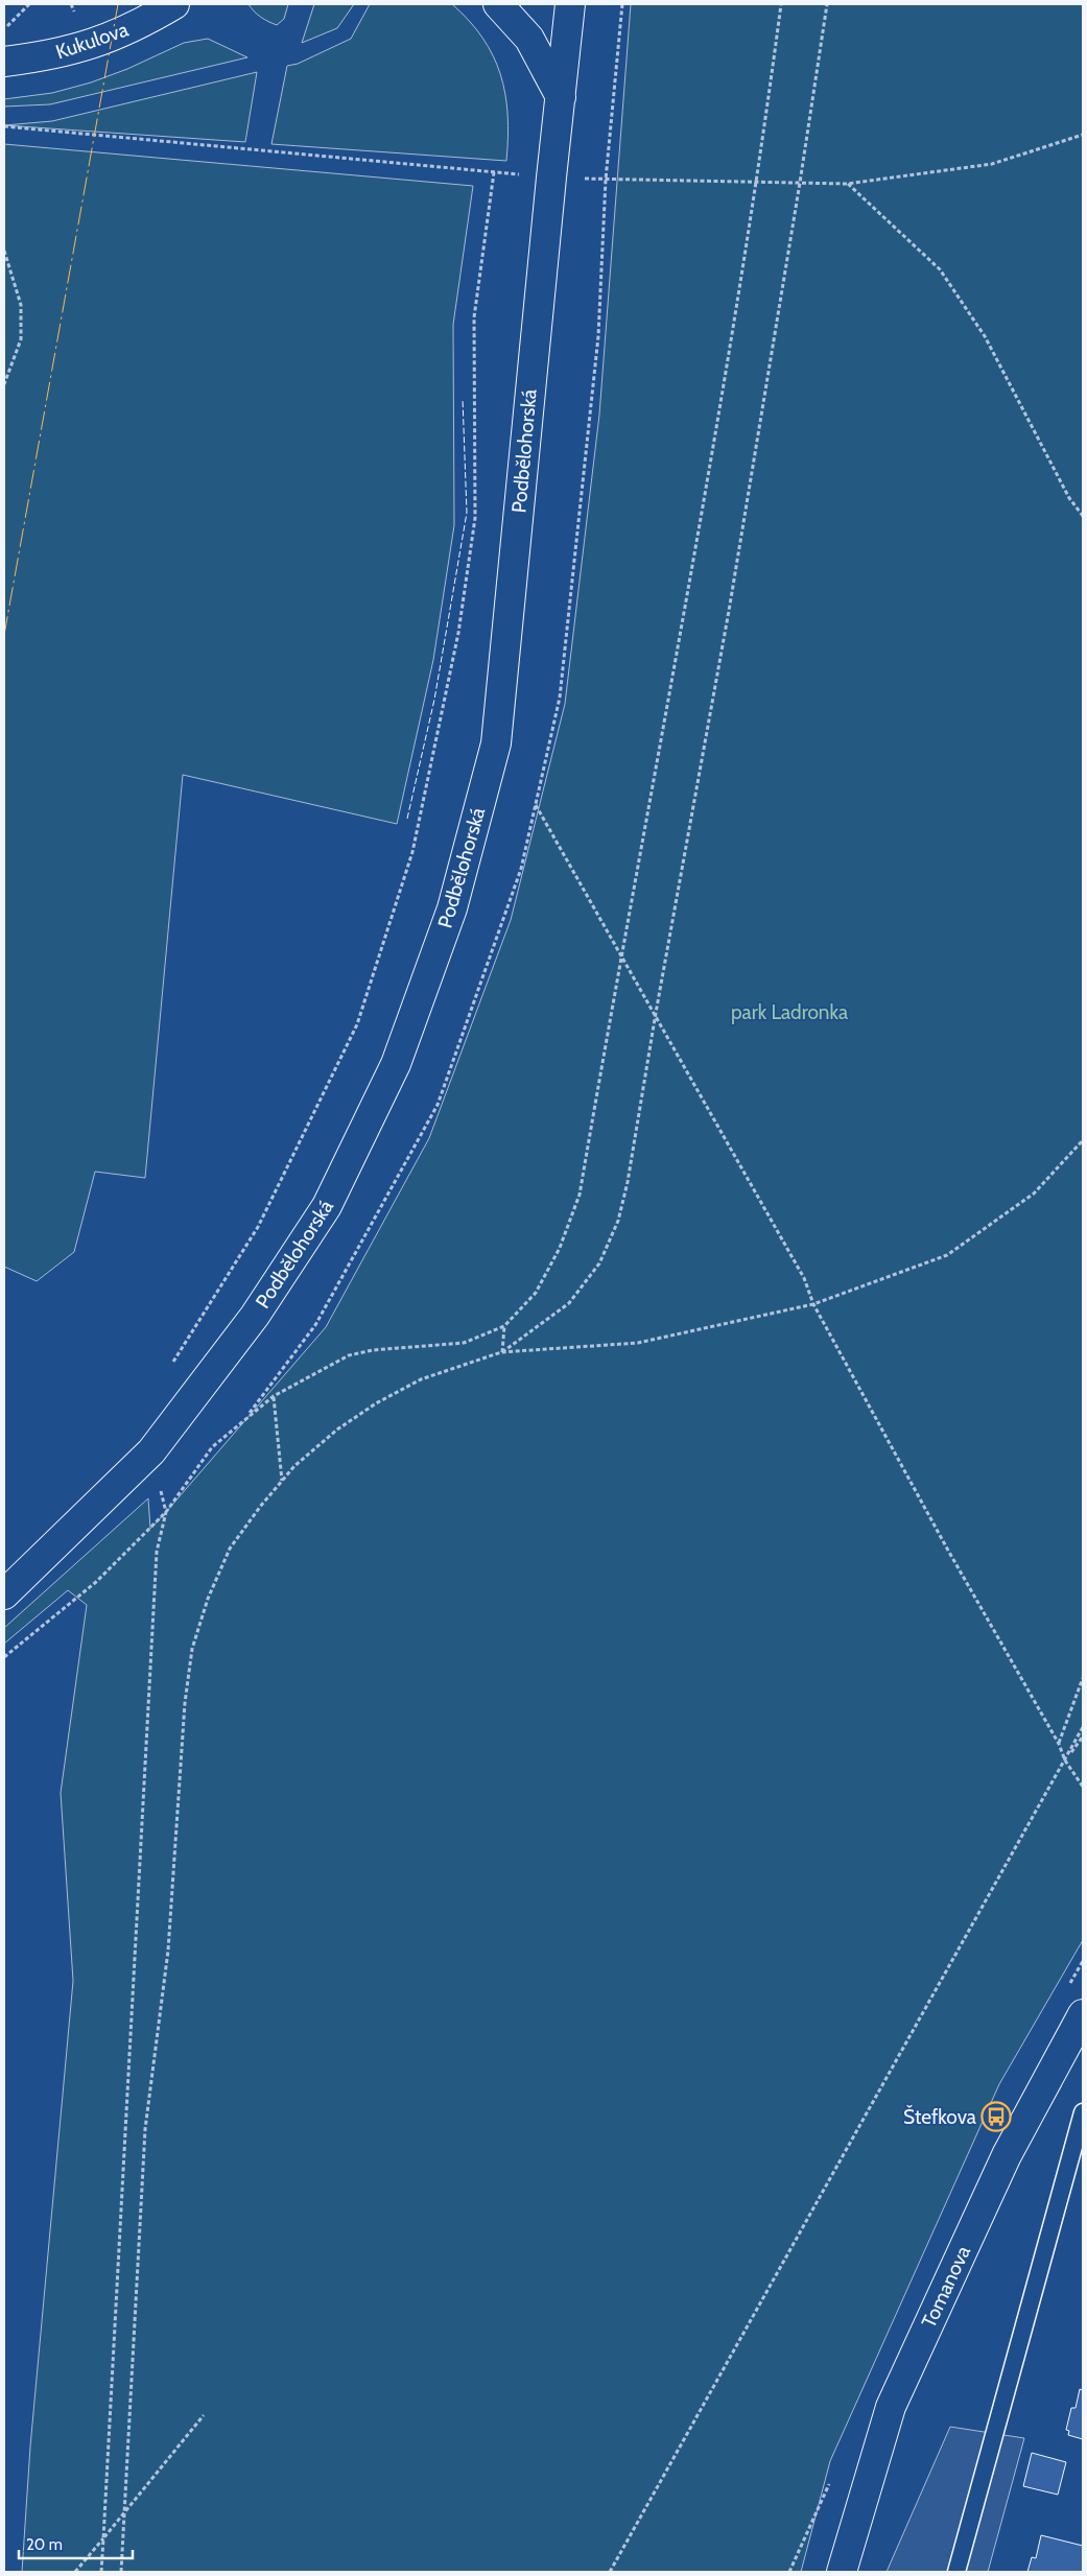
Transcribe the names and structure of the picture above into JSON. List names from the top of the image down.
{
  "streets": {
    "street": ["Kukulova", "Podbělohorská", "Tomanova"]
  },
  "parks": ["park Ladronka"],
  "places": {
    "bus stop": ["Štefkova"]
  },
  "scale_bar": "20 m"
}
